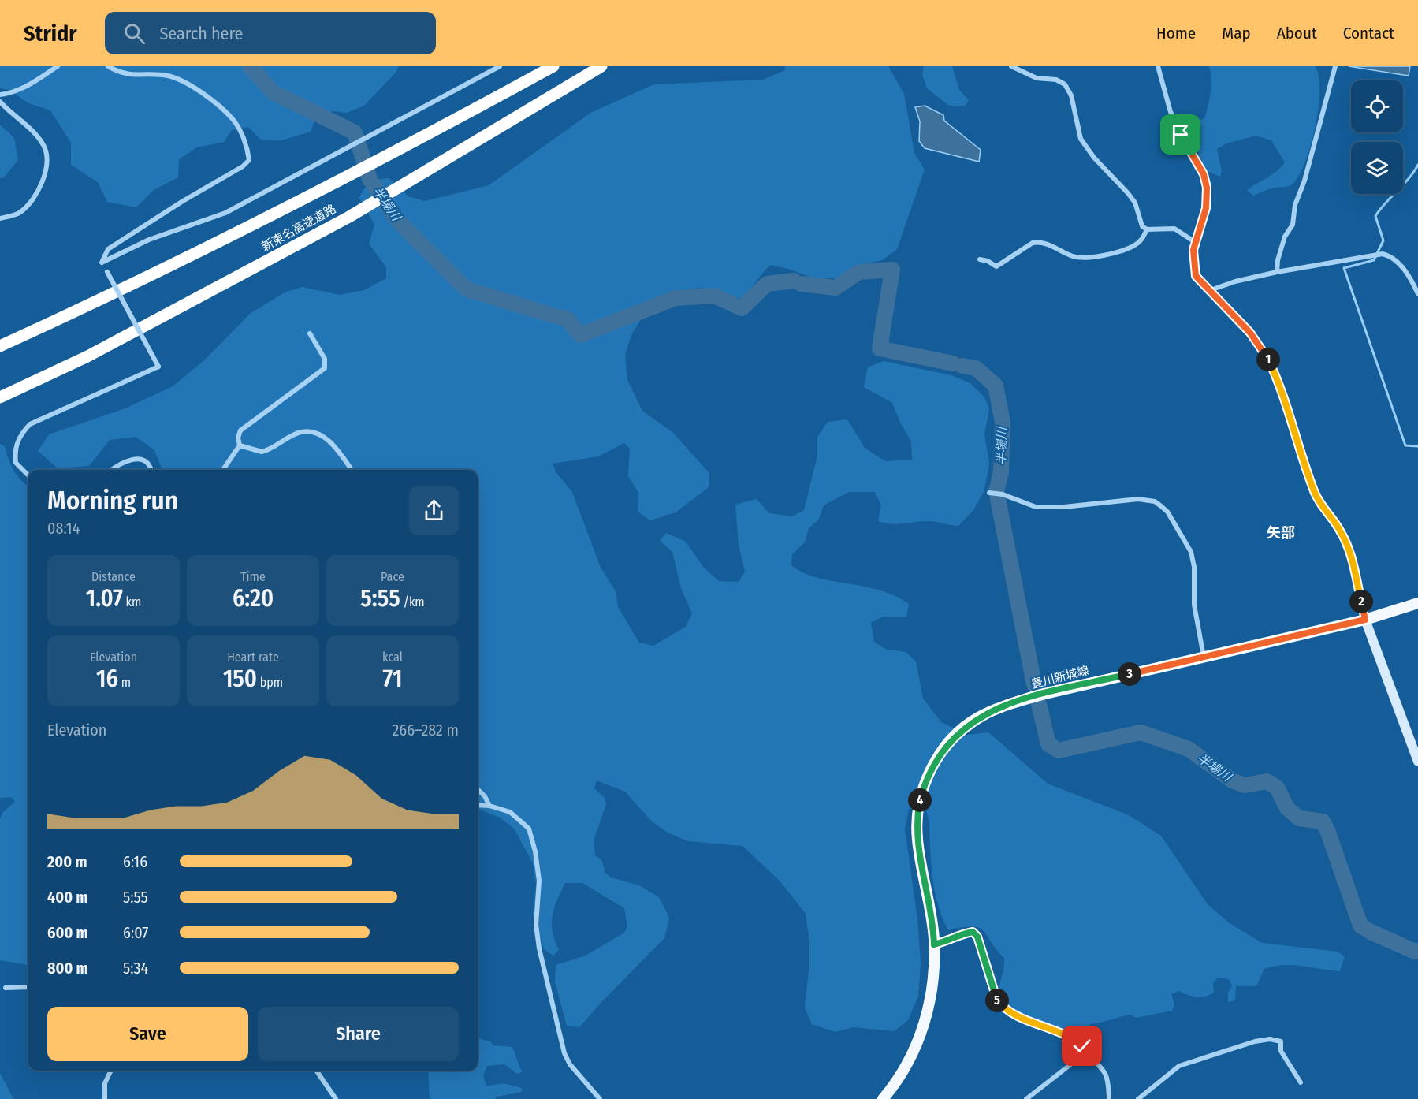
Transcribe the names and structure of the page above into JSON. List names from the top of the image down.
{
  "streets": {
    "highway": ["新東名高速道路"],
    "main road": ["豊川新城線"]
  },
  "districts": ["矢部"],
  "water": ["半場川"],
  "page": {
    "header": "Stridr",
    "search": "Search here",
    "nav": [
      "Home",
      "Map",
      "About",
      "Contact"
    ],
    "pins": [
      "1",
      "2",
      "3",
      "4",
      "5"
    ],
    "heading": ["Morning run", "08:14"],
    "stats": [
      ["Distance", "1.07 km"],
      ["Time", "6:20"],
      ["Pace", "5:55 /km"],
      ["Elevation", "16 m"],
      ["Heart rate", "150 bpm"],
      ["kcal", "71"]
    ],
    "chart": ["Elevation", "266–282 m"],
    "list": [
      {
        "name": "200 m",
        "note": "6:16"
      },
      {
        "name": "400 m",
        "note": "5:55"
      },
      {
        "name": "600 m",
        "note": "6:07"
      },
      {
        "name": "800 m",
        "note": "5:34"
      }
    ],
    "buttons": ["Save", "Share"]
  }
}
